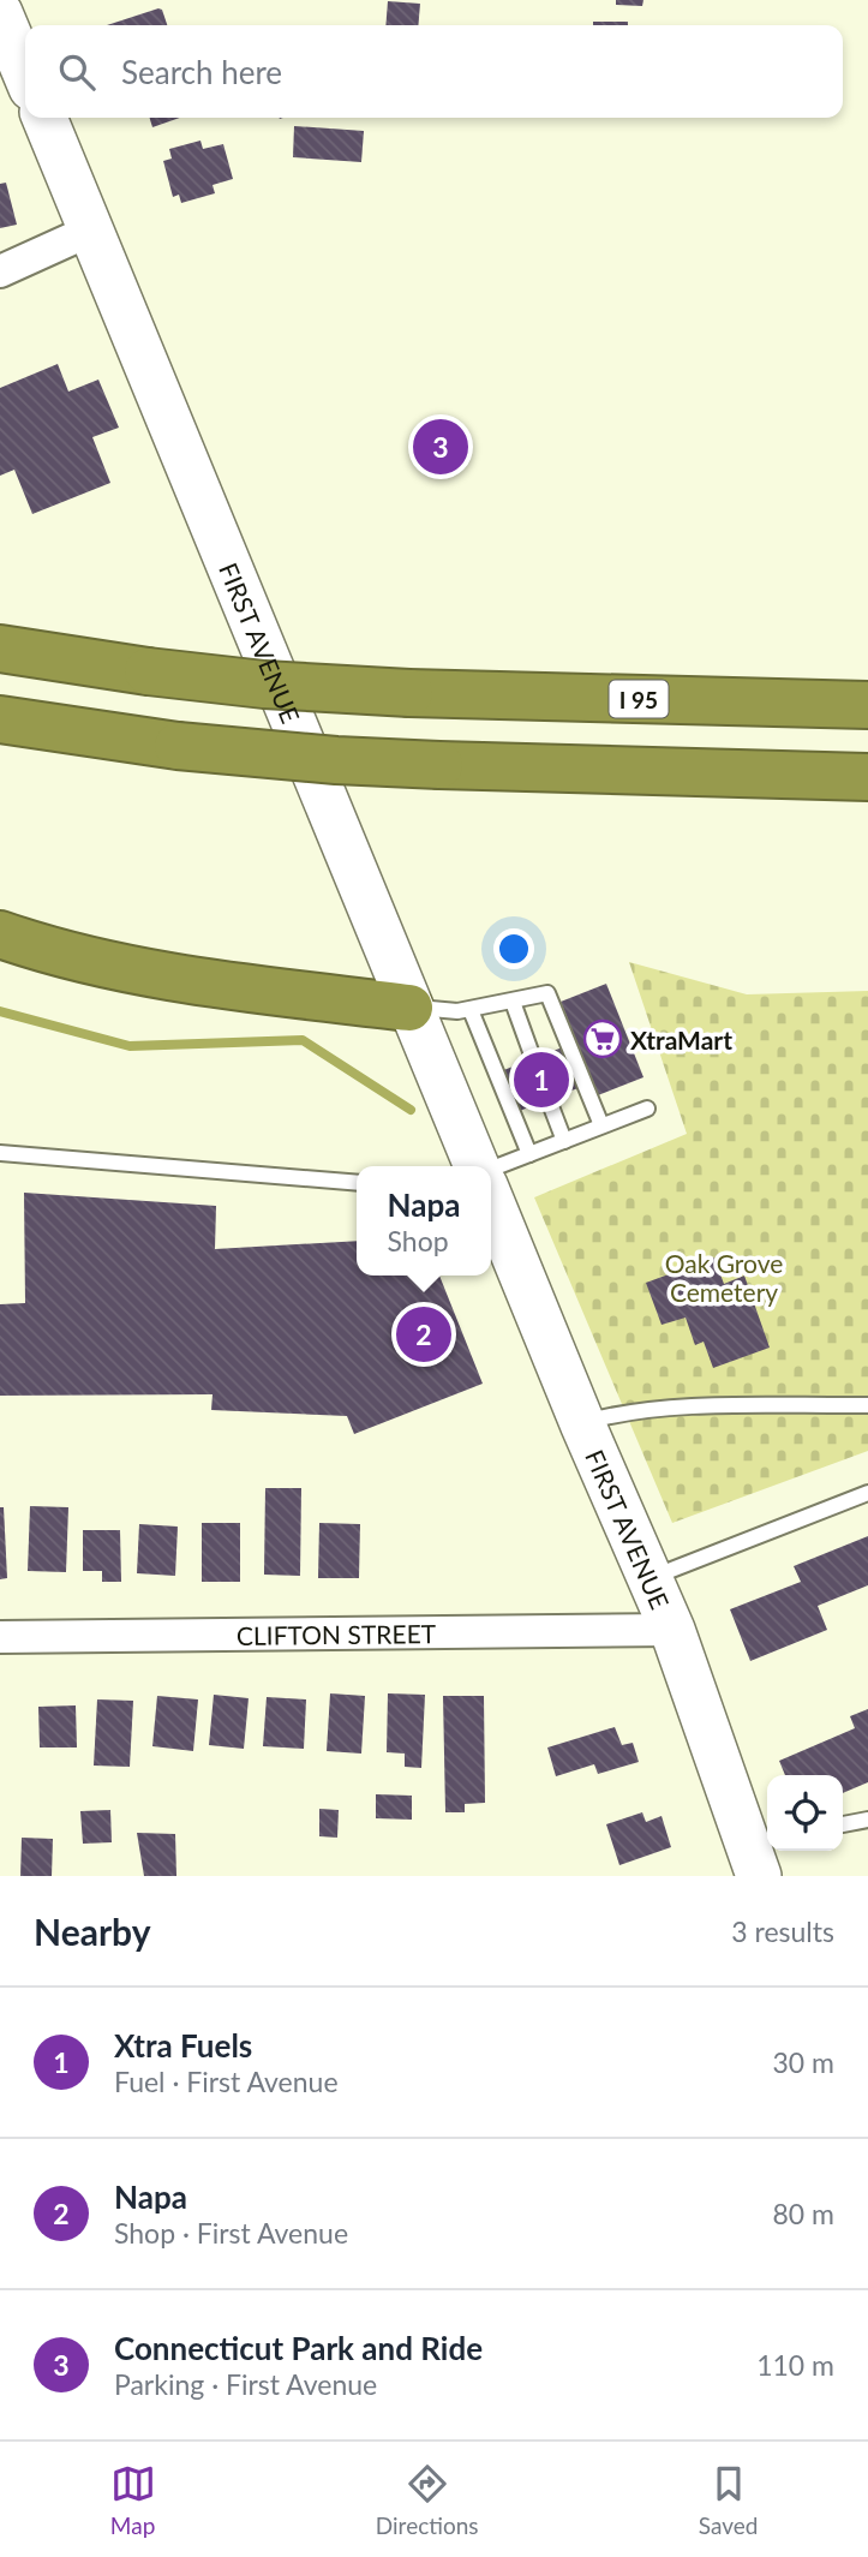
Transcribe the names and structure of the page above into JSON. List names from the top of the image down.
{
  "streets": {
    "highway": ["I 95"],
    "main road": ["FIRST AVENUE"],
    "street": ["CLIFTON STREET"]
  },
  "crossings": [
    ["FIRST AVENUE", "CLIFTON STREET"]
  ],
  "parks": ["Oak Grove Cemetery"],
  "places": {
    "supermarket": ["XtraMart"]
  },
  "page": {
    "search": "Search here",
    "pins": ["3", "1", "2"],
    "popup": ["Napa", "Shop"],
    "heading": ["Nearby", "3 results"],
    "list": [
      {
        "mark": "1",
        "name": "Xtra Fuels",
        "note": "Fuel · First Avenue",
        "value": "30 m"
      },
      {
        "mark": "2",
        "name": "Napa",
        "note": "Shop · First Avenue",
        "value": "80 m"
      },
      {
        "mark": "3",
        "name": "Connecticut Park and Ride",
        "note": "Parking · First Avenue",
        "value": "110 m"
      }
    ],
    "nav": ["Map", "Directions", "Saved"]
  }
}
